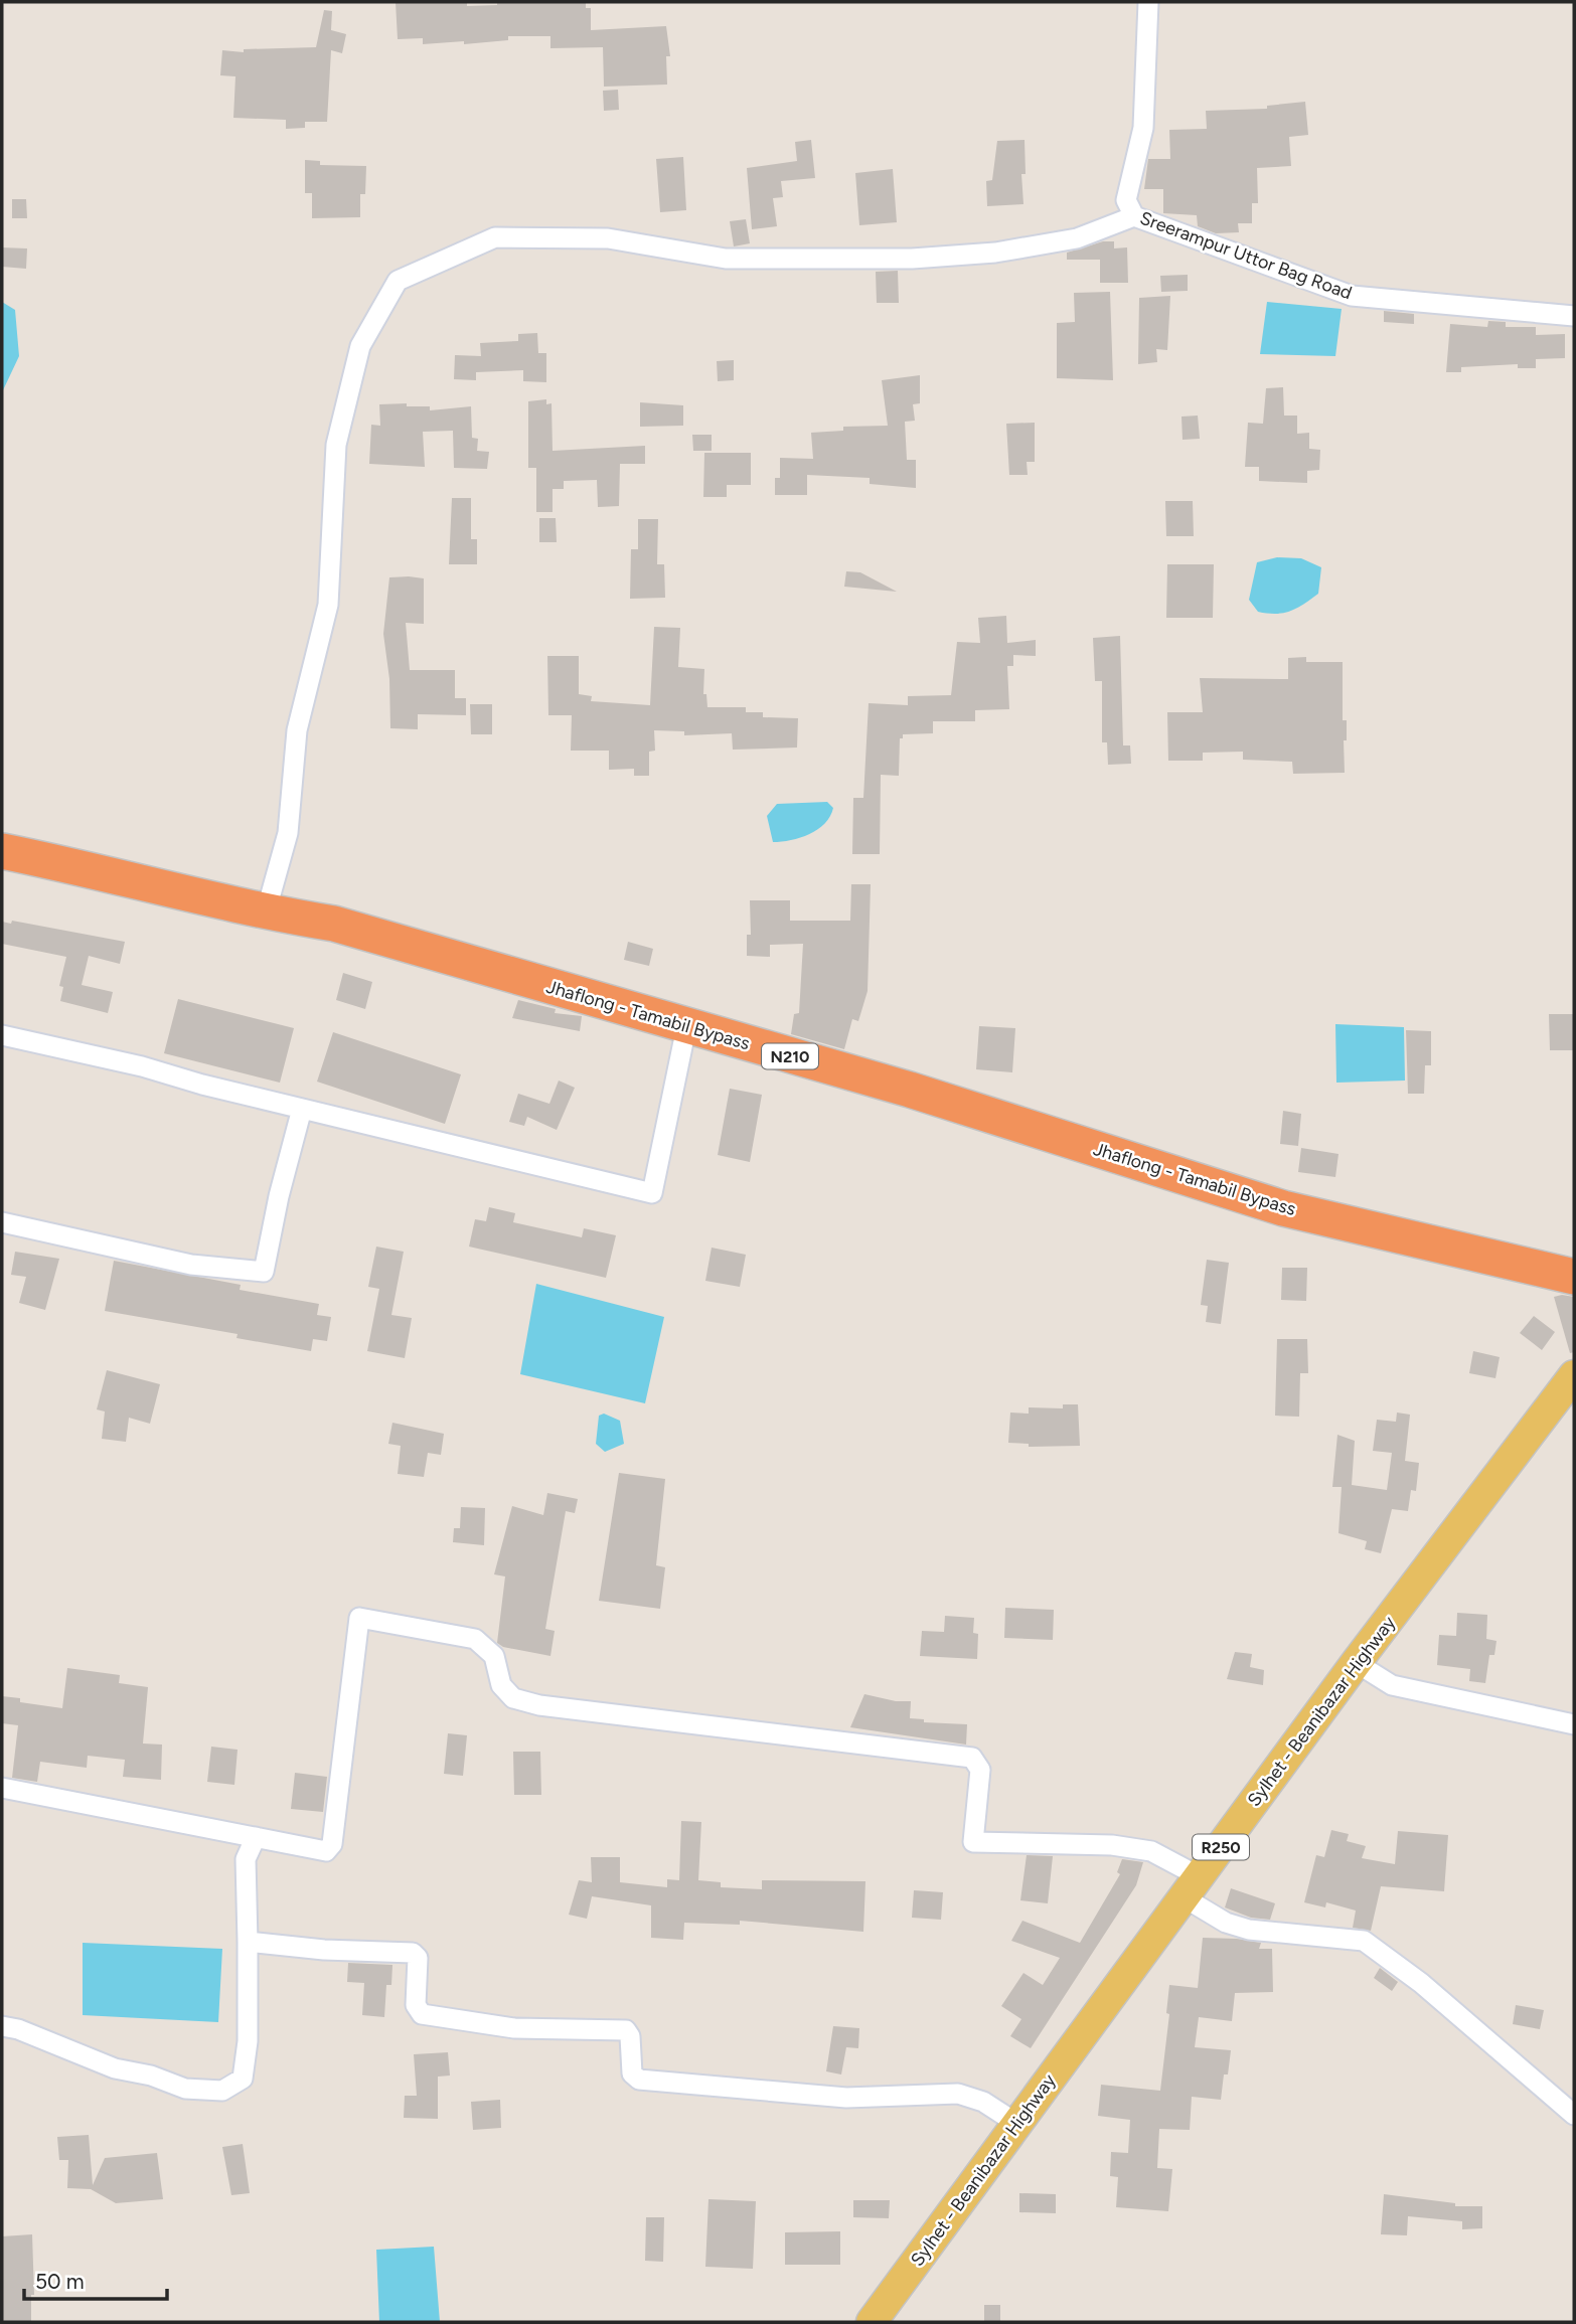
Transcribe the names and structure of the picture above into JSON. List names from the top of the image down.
{
  "streets": {
    "highway": ["Jhaflong - Tamabil Bypass", "N210"],
    "main road": ["Sylhet - Beanibazar Highway", "R250"],
    "street": ["Sreerampur Uttor Bag Road"]
  },
  "scale_bar": "50 m"
}
